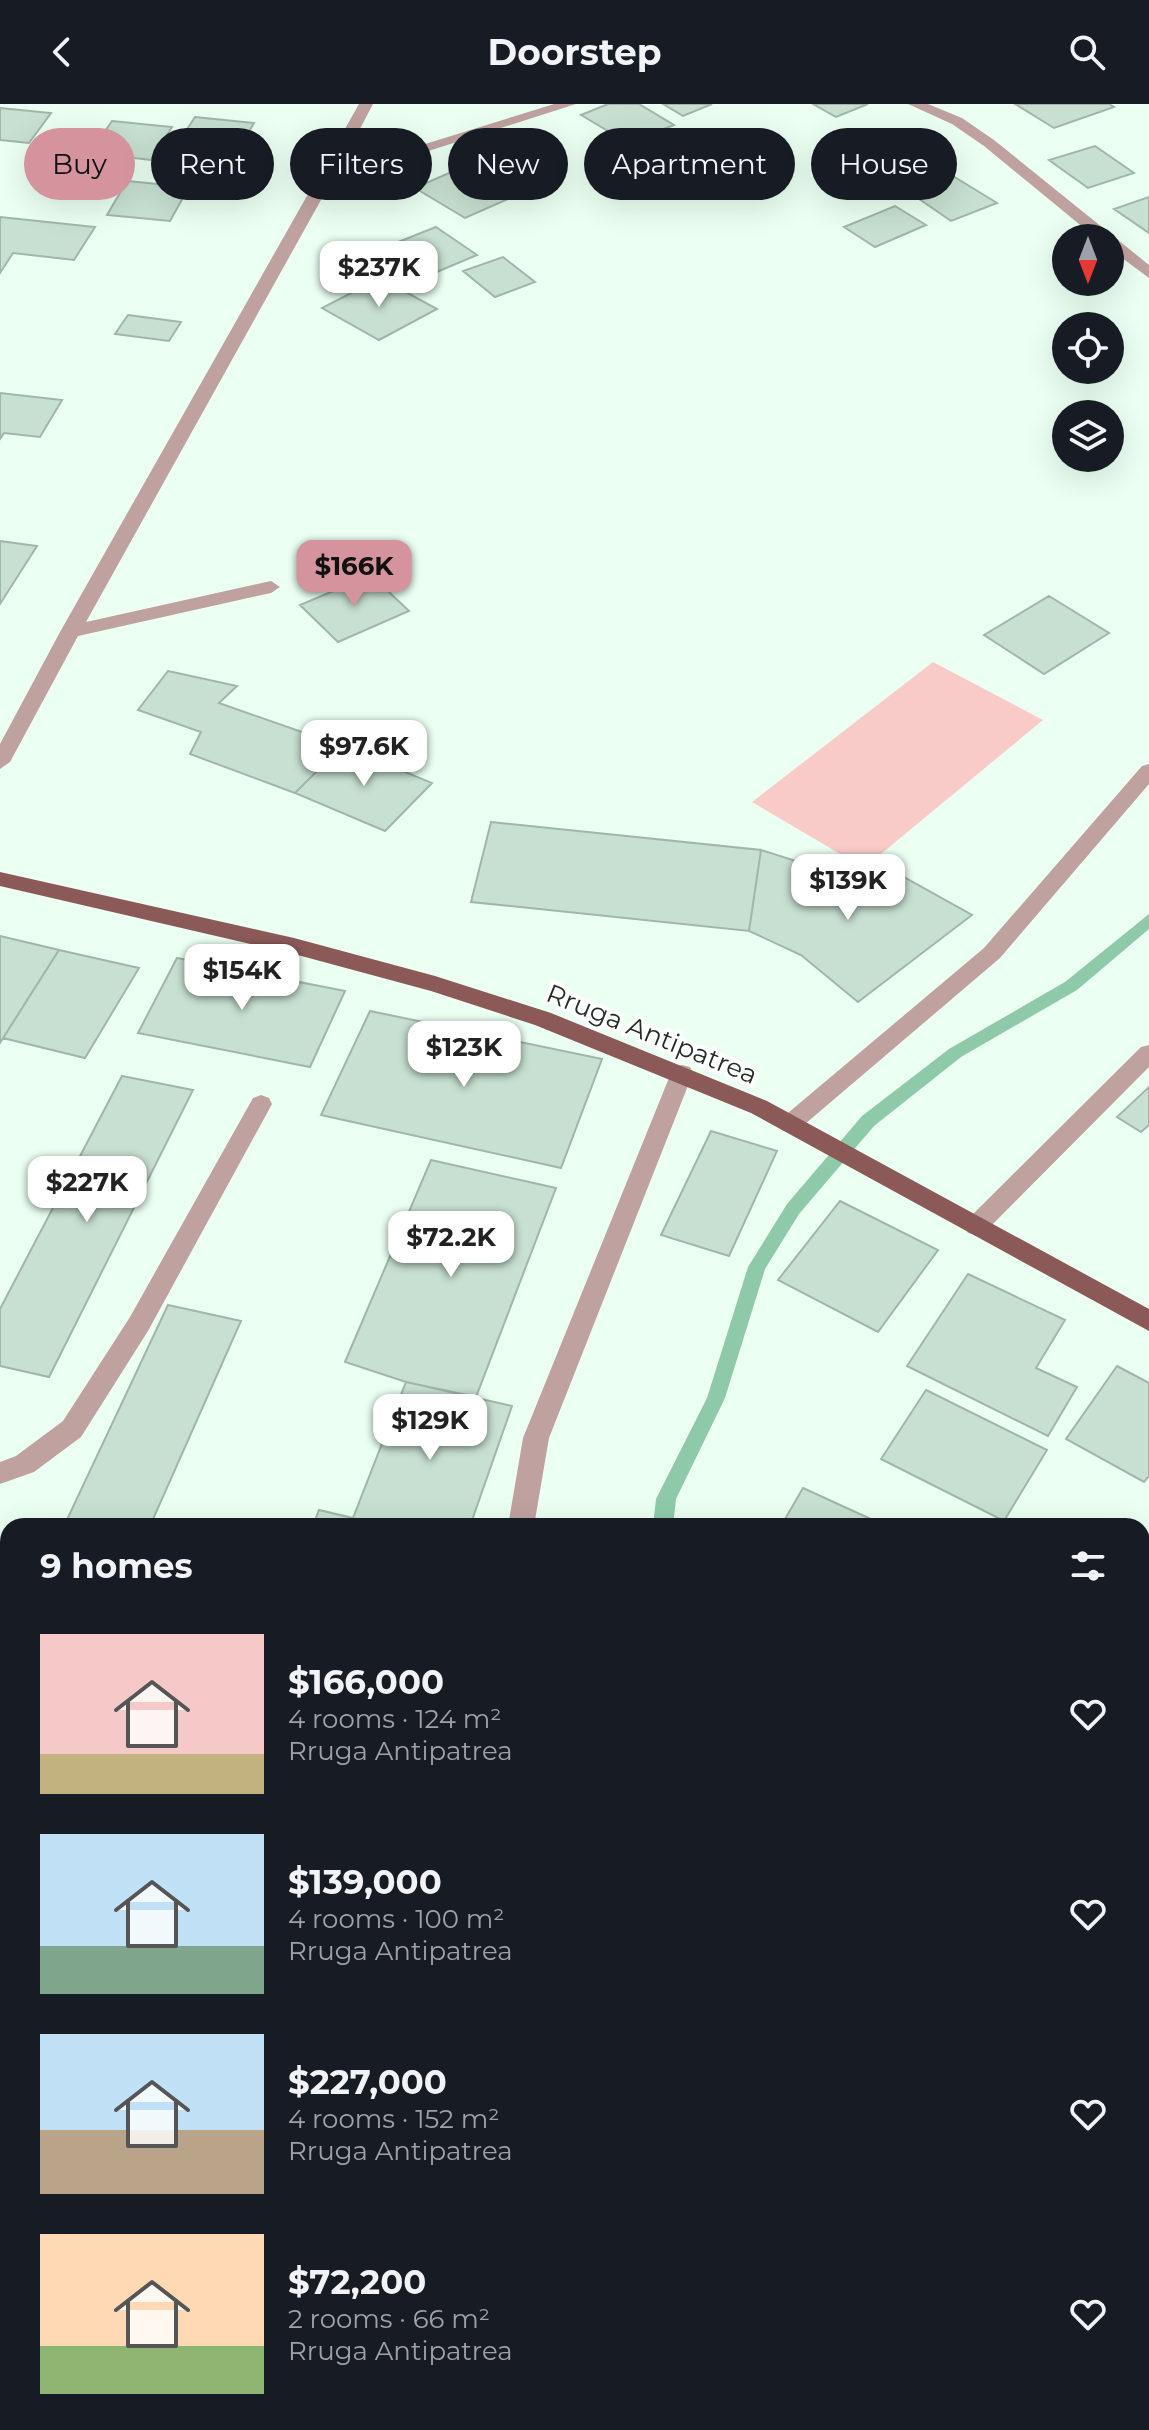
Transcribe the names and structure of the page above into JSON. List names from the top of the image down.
{
  "streets": {
    "main road": ["Rruga Antipatrea"]
  },
  "north": "bottom",
  "page": {
    "header": "Doorstep",
    "chip": [
      "Buy",
      "Rent",
      "Filters",
      "New",
      "Apartment",
      "House"
    ],
    "price": [
      "$237K",
      "$166K",
      "$97.6K",
      "$139K",
      "$154K",
      "$123K",
      "$227K",
      "$72.2K",
      "$129K"
    ],
    "heading": "9 homes",
    "list": [
      {
        "name": "$166,000",
        "note": "4 rooms · 124 m² · Rruga Antipatrea"
      },
      {
        "name": "$139,000",
        "note": "4 rooms · 100 m² · Rruga Antipatrea"
      },
      {
        "name": "$227,000",
        "note": "4 rooms · 152 m² · Rruga Antipatrea"
      },
      {
        "name": "$72,200",
        "note": "2 rooms · 66 m² · Rruga Antipatrea"
      }
    ]
  }
}
